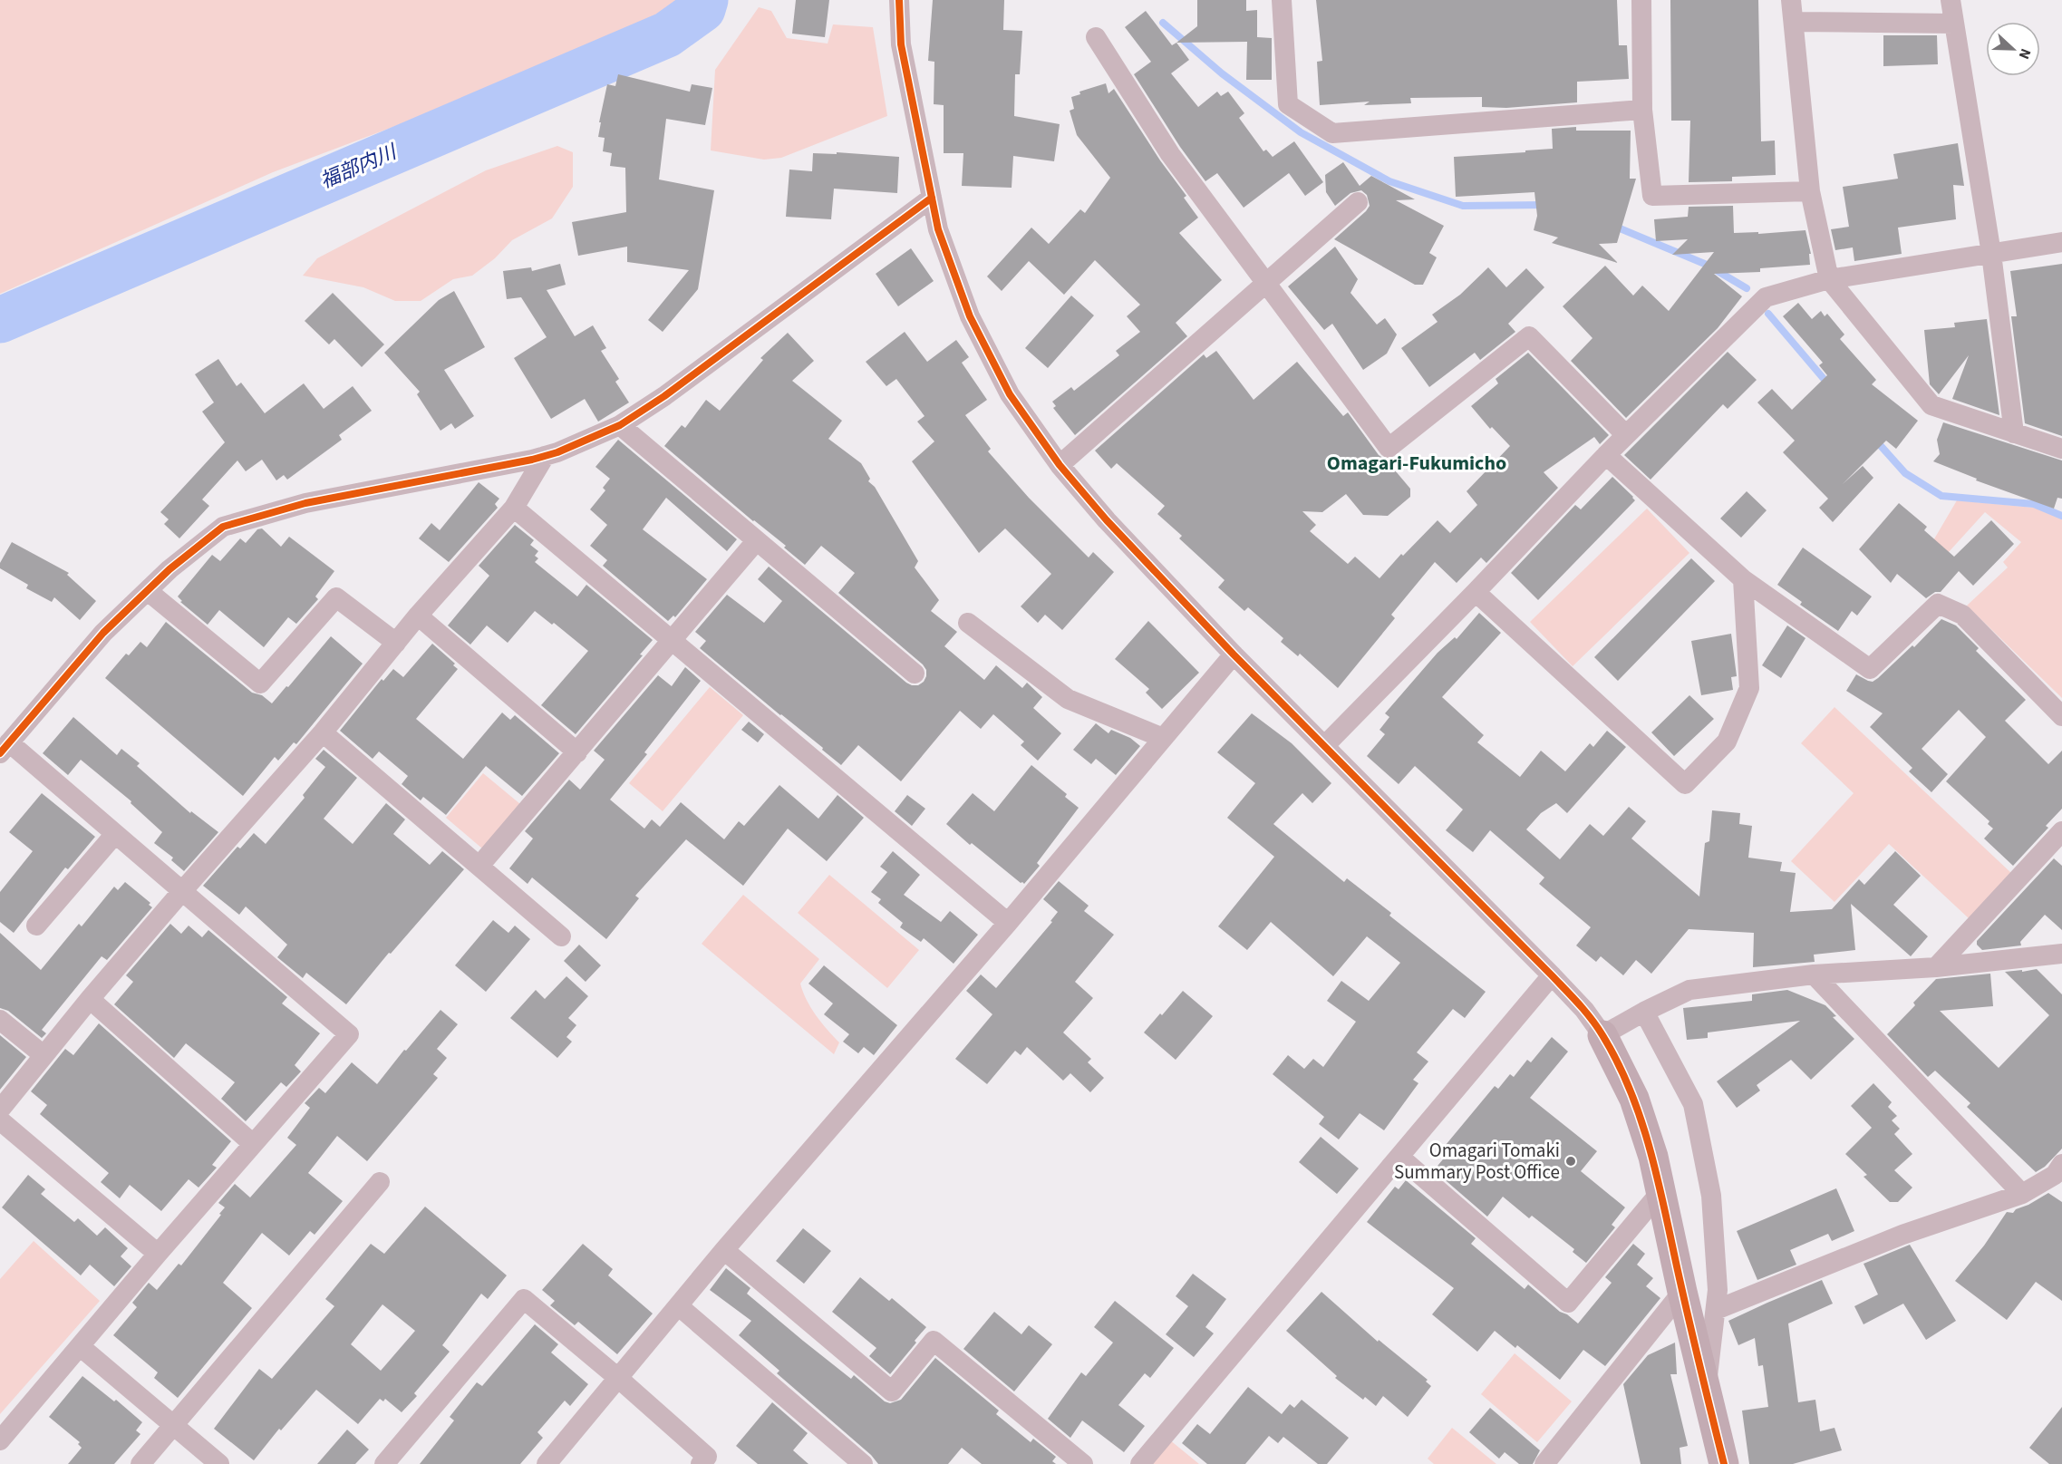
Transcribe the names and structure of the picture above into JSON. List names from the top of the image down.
{
  "districts": ["Omagari-Fukumicho"],
  "water": ["福部内川"],
  "places": ["Omagari Tomaki Summary Post Office"],
  "north": "right"
}
